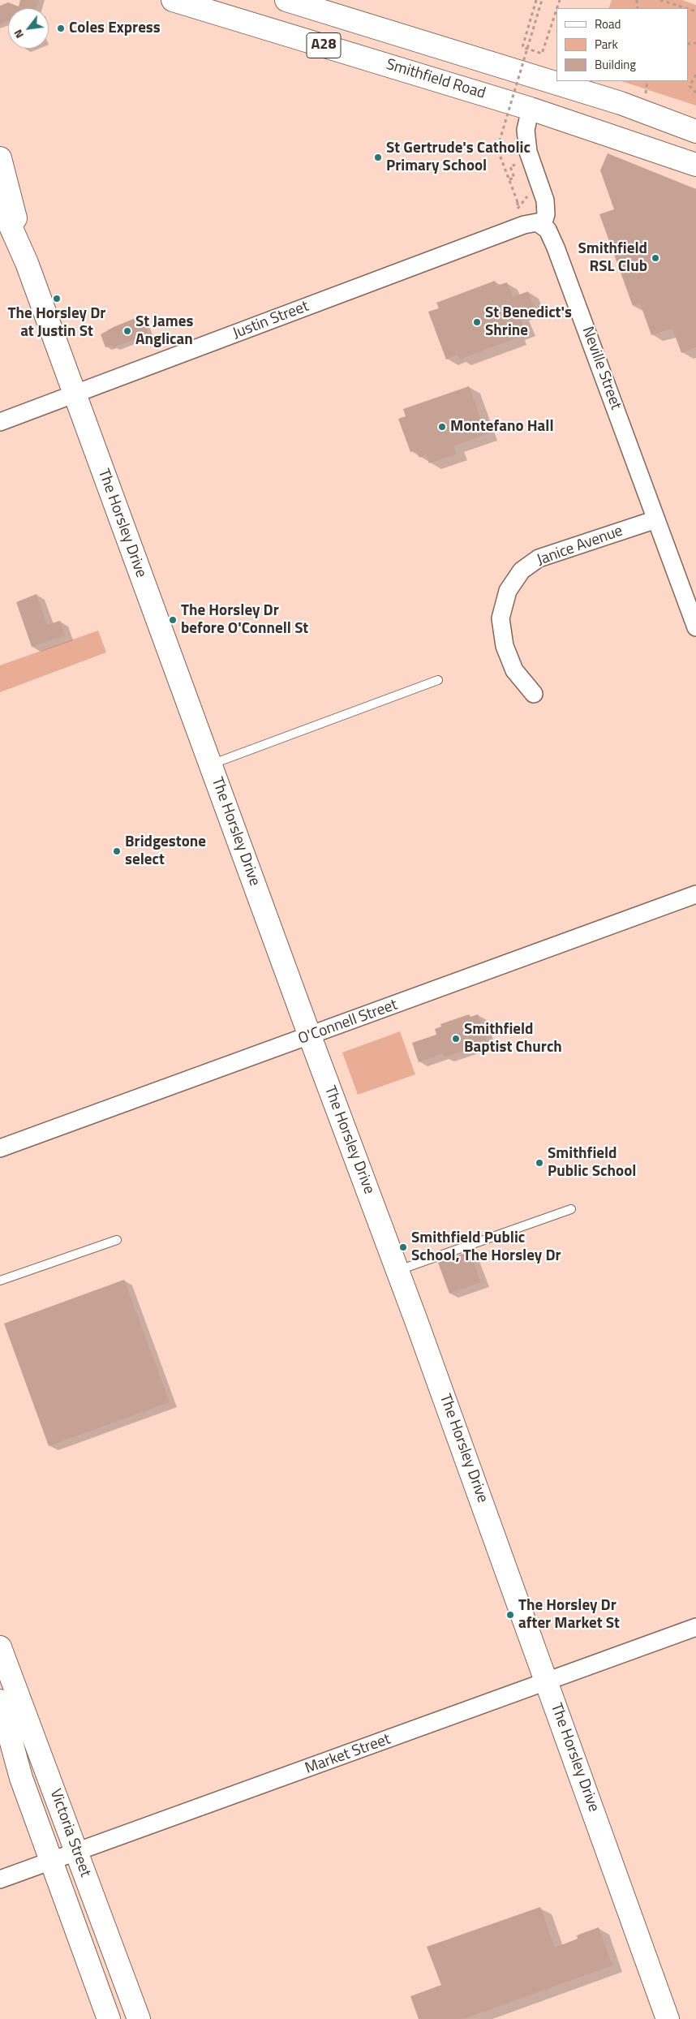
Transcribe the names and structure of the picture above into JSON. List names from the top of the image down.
{
  "streets": {
    "main road": [
      "A28",
      "Smithfield Road",
      "The Horsley Drive",
      "Victoria Street"
    ],
    "street": [
      "Justin Street",
      "Neville Street",
      "Janice Avenue",
      "O'Connell Street",
      "Market Street"
    ]
  },
  "crossings": [
    ["Justin Street", "Neville Street"],
    ["Justin Street", "The Horsley Drive"],
    ["Neville Street", "Janice Avenue"],
    ["The Horsley Drive", "O'Connell Street"],
    ["The Horsley Drive", "Market Street"],
    ["Market Street", "Victoria Street"]
  ],
  "places": [
    "Coles Express",
    "St Gertrude's Catholic Primary School",
    "Smithfield RSL Club",
    "The Horsley Dr at Justin St",
    "St Benedict's Shrine",
    "St James Anglican",
    "Montefano Hall",
    "The Horsley Dr before O'Connell St",
    "Bridgestone select",
    "Smithfield Baptist Church",
    "Smithfield Public School",
    "Smithfield Public School, The Horsley Dr",
    "The Horsley Dr after Market St"
  ],
  "legend": ["Road", "Park", "Building"],
  "north": "bottom left"
}
